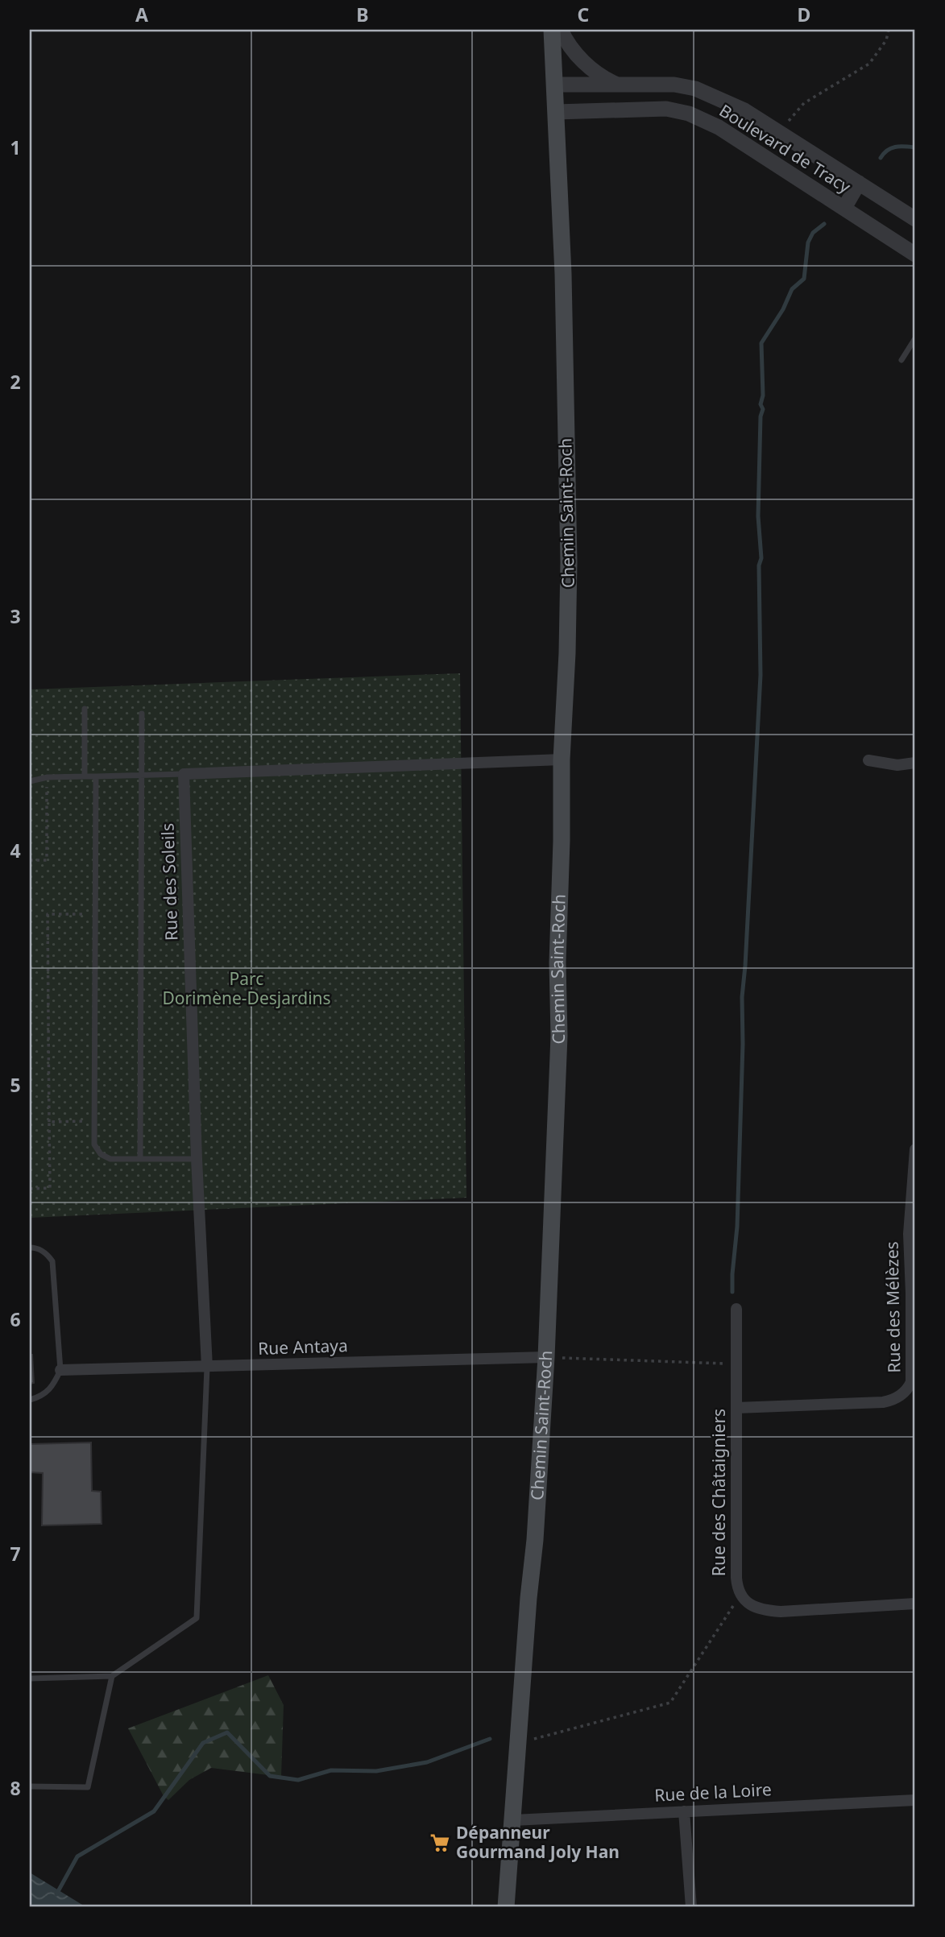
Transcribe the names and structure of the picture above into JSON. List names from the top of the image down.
{
  "streets": {
    "main road": ["Chemin Saint-Roch"],
    "street": [
      "Boulevard de Tracy",
      "Rue des Soleils",
      "Rue des Mélèzes",
      "Rue Antaya",
      "Rue des Châtaigniers",
      "Rue de la Loire"
    ]
  },
  "crossings": [
    ["Boulevard de Tracy", "Chemin Saint-Roch"],
    ["Chemin Saint-Roch", "Rue Antaya"],
    ["Chemin Saint-Roch", "Rue de la Loire"],
    ["Rue des Soleils", "Rue Antaya"],
    ["Rue des Mélèzes", "Rue des Châtaigniers"]
  ],
  "parks": ["Parc Dorimène-Desjardins"],
  "places": {
    "supermarket": ["Dépanneur Gourmand Joly Han"]
  },
  "grid": {
    "columns": [
      "A",
      "B",
      "C",
      "D"
    ],
    "rows": [
      "1",
      "2",
      "3",
      "4",
      "5",
      "6",
      "7",
      "8"
    ]
  }
}
